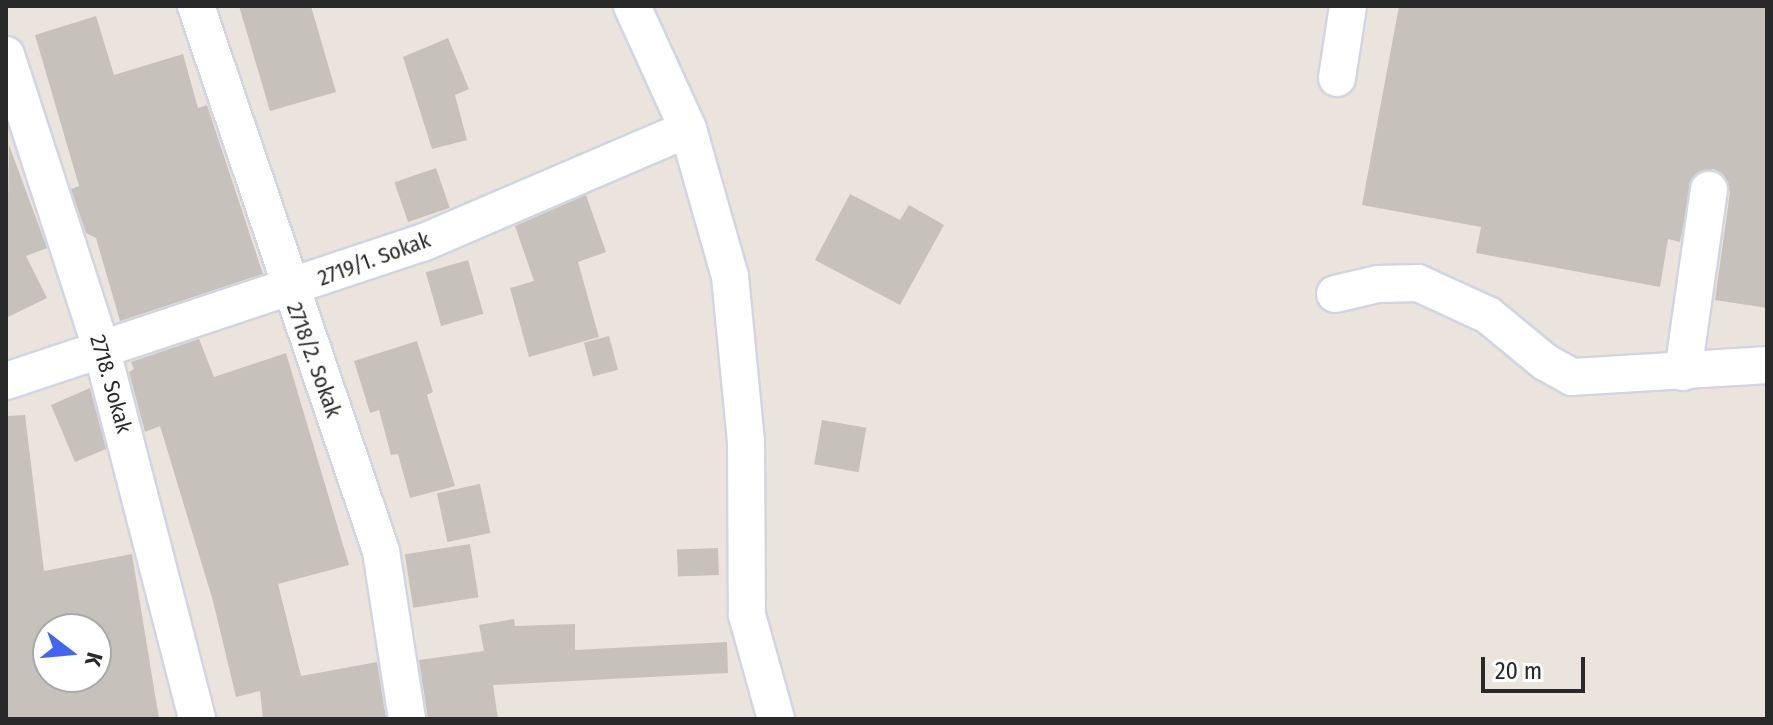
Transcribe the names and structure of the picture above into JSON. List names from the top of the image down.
{
  "streets": {
    "street": ["2719/1. Sokak", "2718/2. Sokak", "2718. Sokak"]
  },
  "crossings": [
    ["2719/1. Sokak", "2718/2. Sokak"],
    ["2719/1. Sokak", "2718. Sokak"]
  ],
  "scale_bar": "20 m",
  "north": "right"
}
